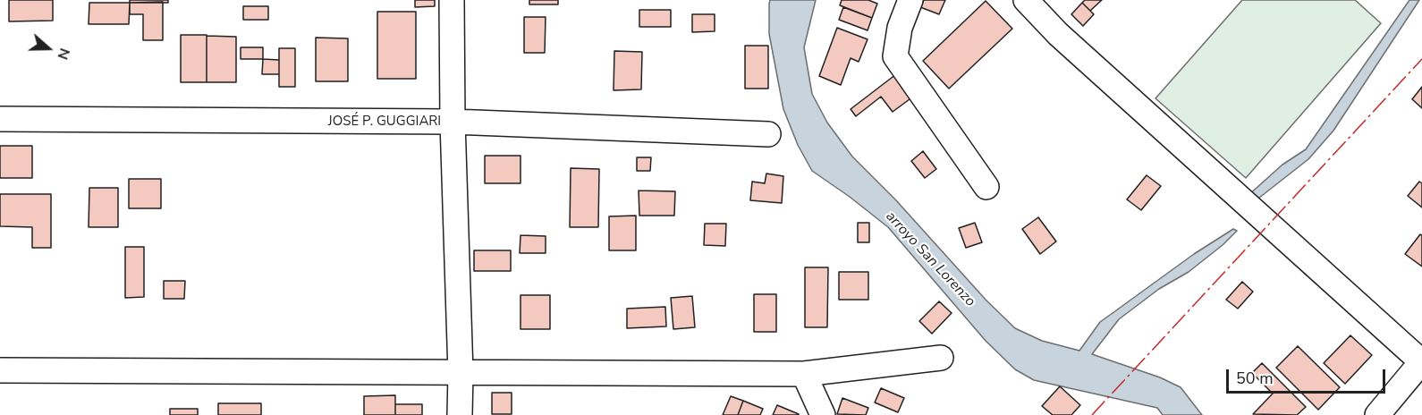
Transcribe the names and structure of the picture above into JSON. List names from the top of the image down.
{
  "streets": {
    "street": ["JOSÉ P. GUGGIARI"]
  },
  "water": ["arroyo San Lorenzo"],
  "scale_bar": "50 m",
  "north": "right"
}
